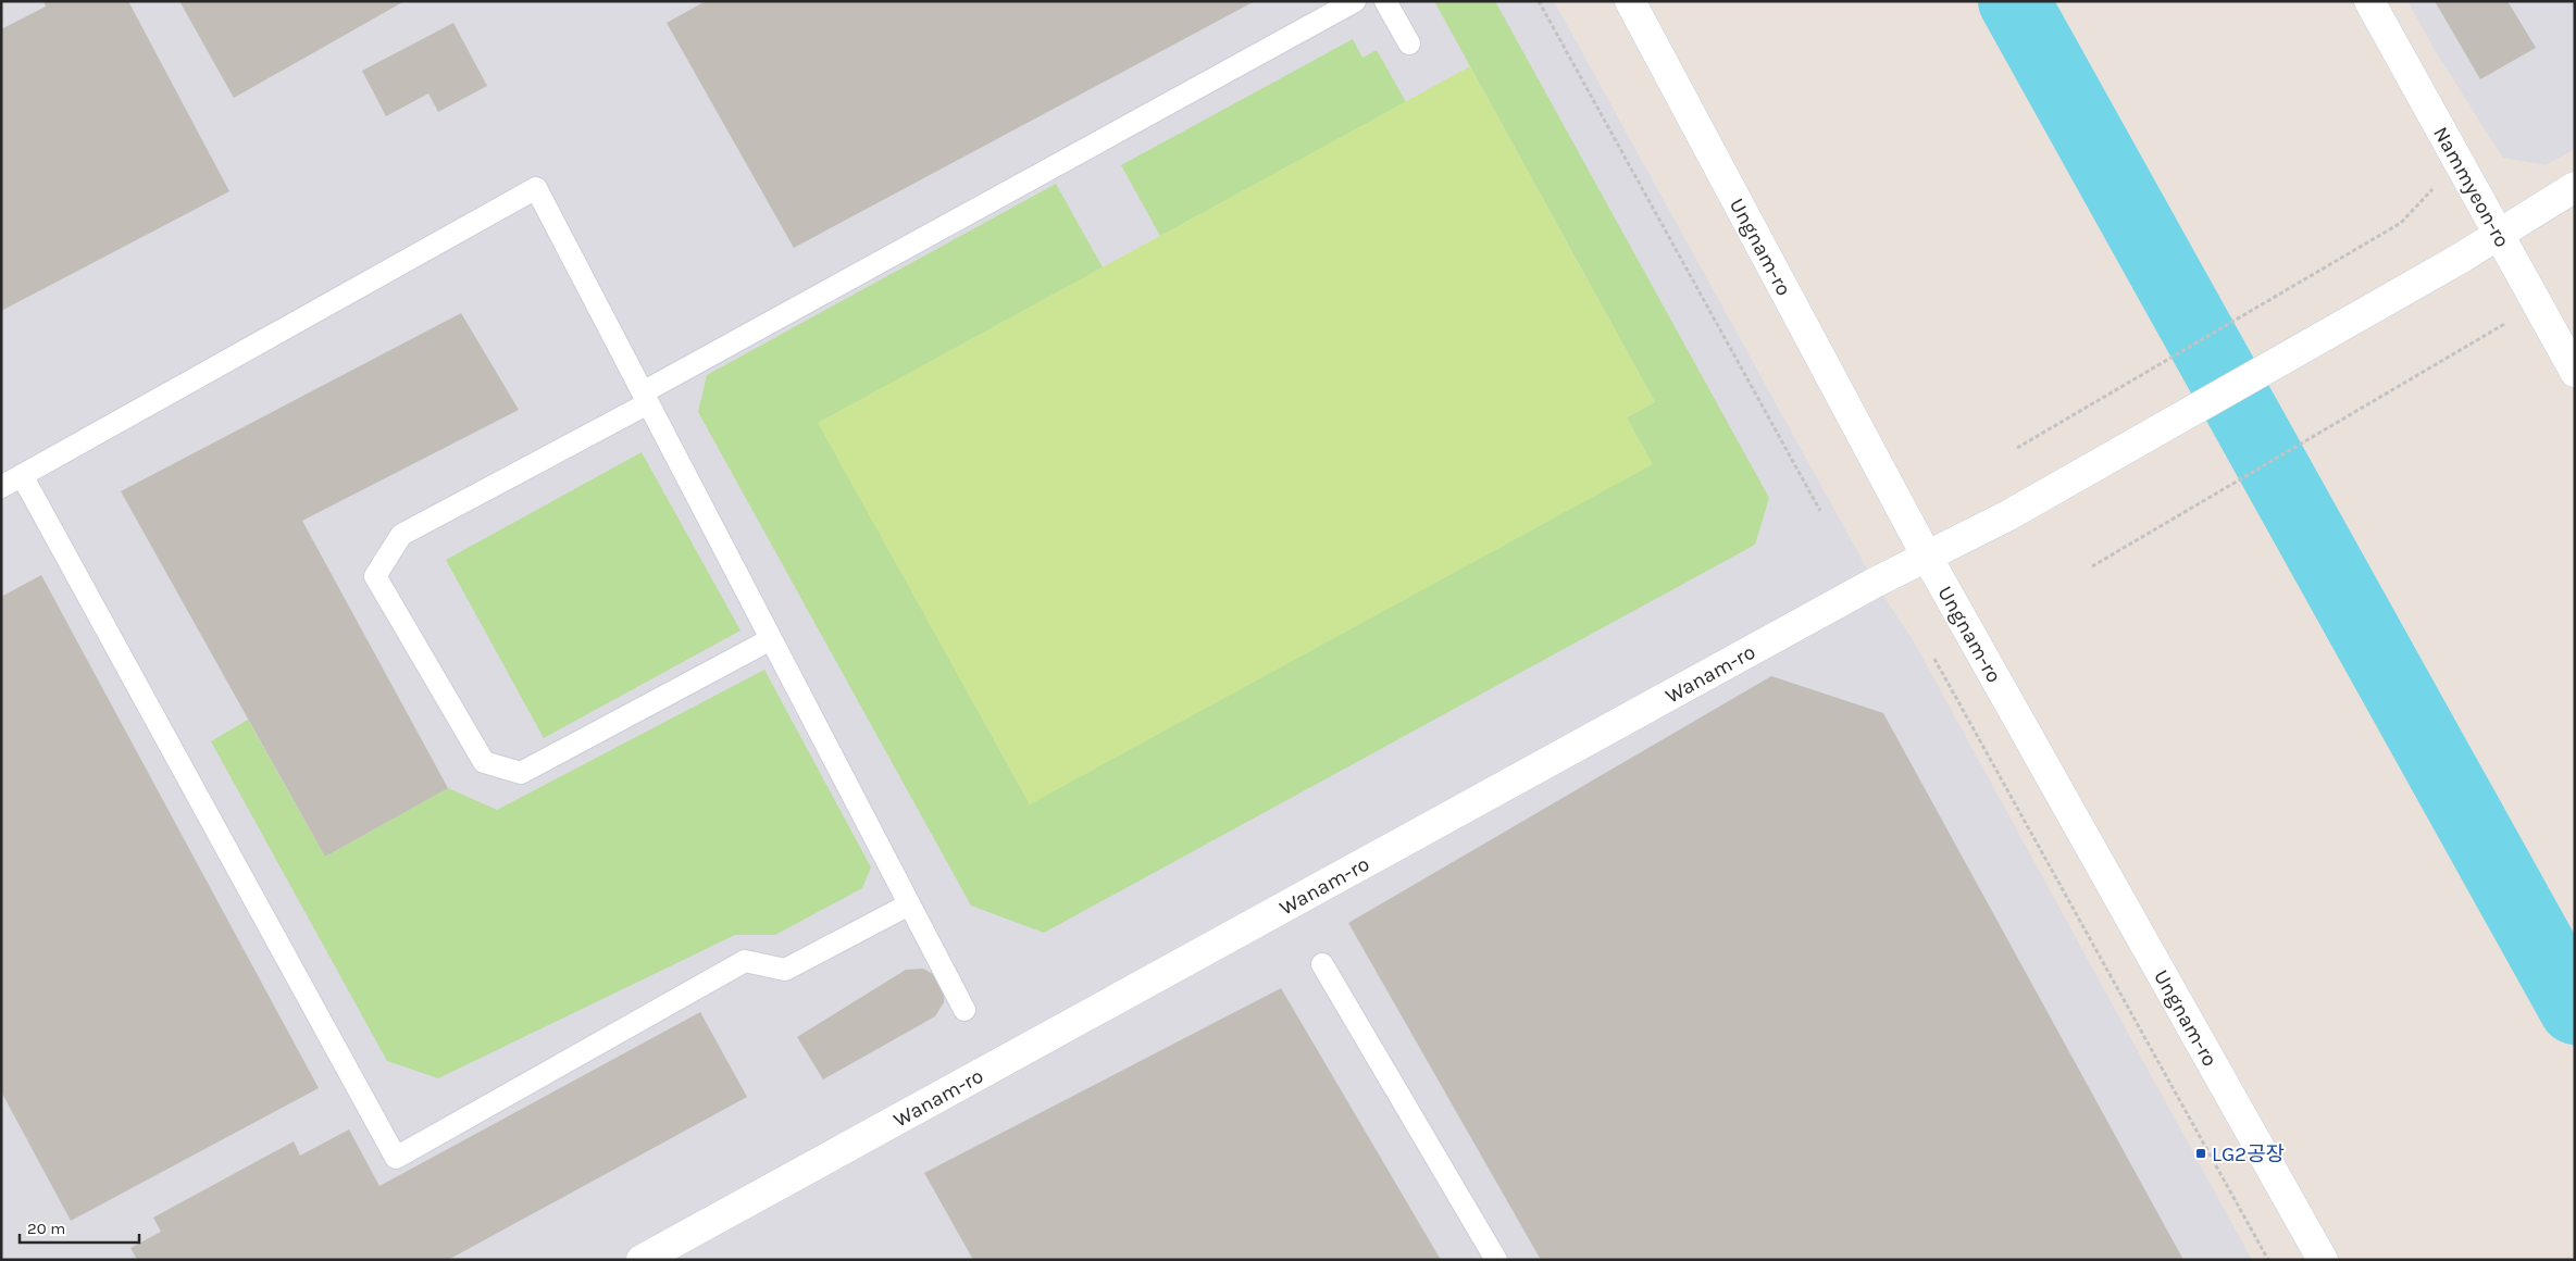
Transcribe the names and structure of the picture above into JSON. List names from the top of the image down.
{
  "streets": {
    "main road": ["Nammyeon-ro", "Ungnam-ro", "Wanam-ro"]
  },
  "crossings": [
    ["Nammyeon-ro", "Wanam-ro"],
    ["Ungnam-ro", "Wanam-ro"]
  ],
  "places": {
    "transit": ["LG2공장"]
  },
  "scale_bar": "20 m"
}
